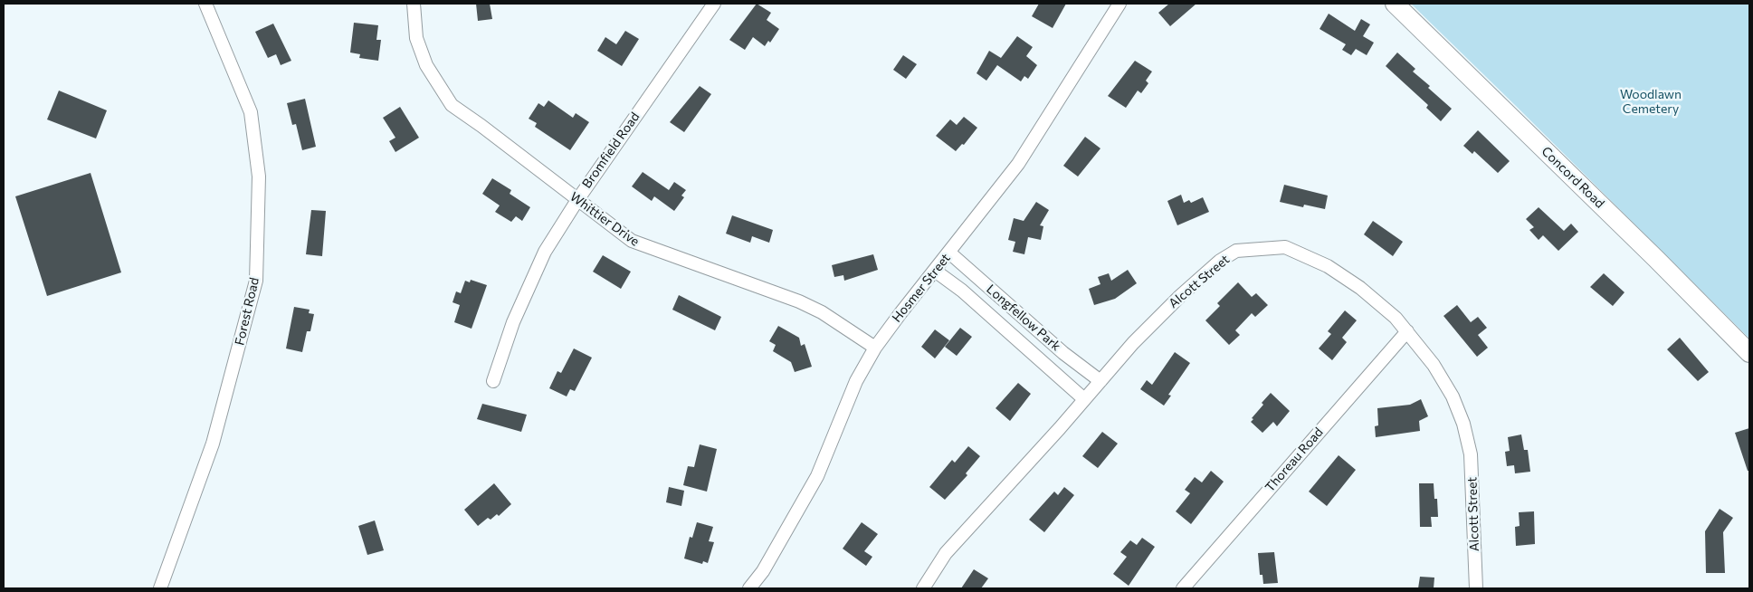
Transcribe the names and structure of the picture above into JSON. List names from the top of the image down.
{
  "streets": {
    "street": [
      "Bromfield Road",
      "Concord Road",
      "Whittier Drive",
      "Alcott Street",
      "Hosmer Street",
      "Forest Road",
      "Longfellow Park",
      "Thoreau Road"
    ]
  },
  "crossings": [
    ["Bromfield Road", "Whittier Drive"],
    ["Whittier Drive", "Hosmer Street"],
    ["Alcott Street", "Longfellow Park"],
    ["Alcott Street", "Thoreau Road"],
    ["Hosmer Street", "Longfellow Park"]
  ],
  "parks": ["Woodlawn Cemetery"]
}
